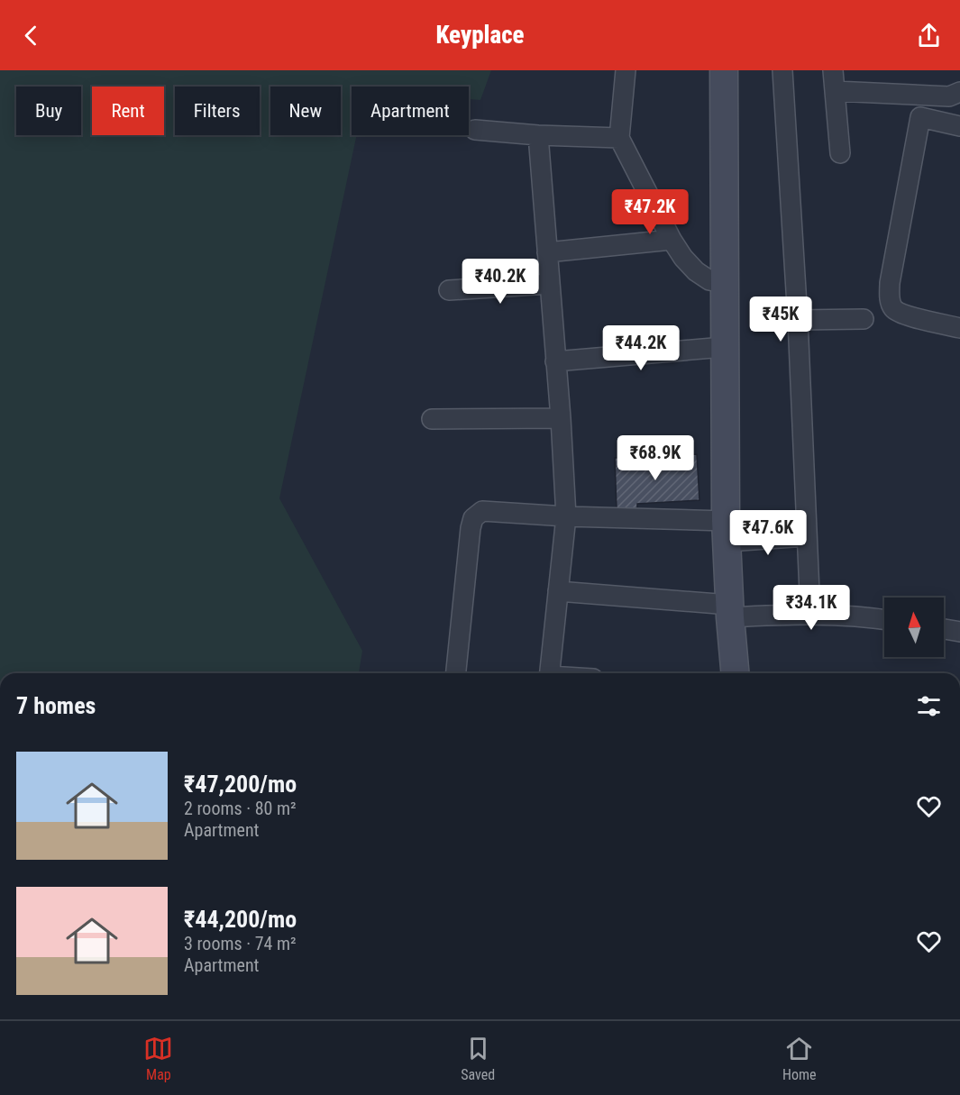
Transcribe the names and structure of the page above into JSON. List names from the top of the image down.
{
  "north": "top",
  "page": {
    "header": "Keyplace",
    "chip": [
      "Buy",
      "Rent",
      "Filters",
      "New",
      "Apartment"
    ],
    "price": [
      "₹47.2K",
      "₹40.2K",
      "₹45K",
      "₹44.2K",
      "₹68.9K",
      "₹47.6K",
      "₹34.1K"
    ],
    "heading": "7 homes",
    "list": [
      {
        "name": "₹47,200/mo",
        "note": "2 rooms · 80 m² · Apartment"
      },
      {
        "name": "₹44,200/mo",
        "note": "3 rooms · 74 m² · Apartment"
      }
    ],
    "tabs": ["Map", "Saved", "Home"]
  }
}
